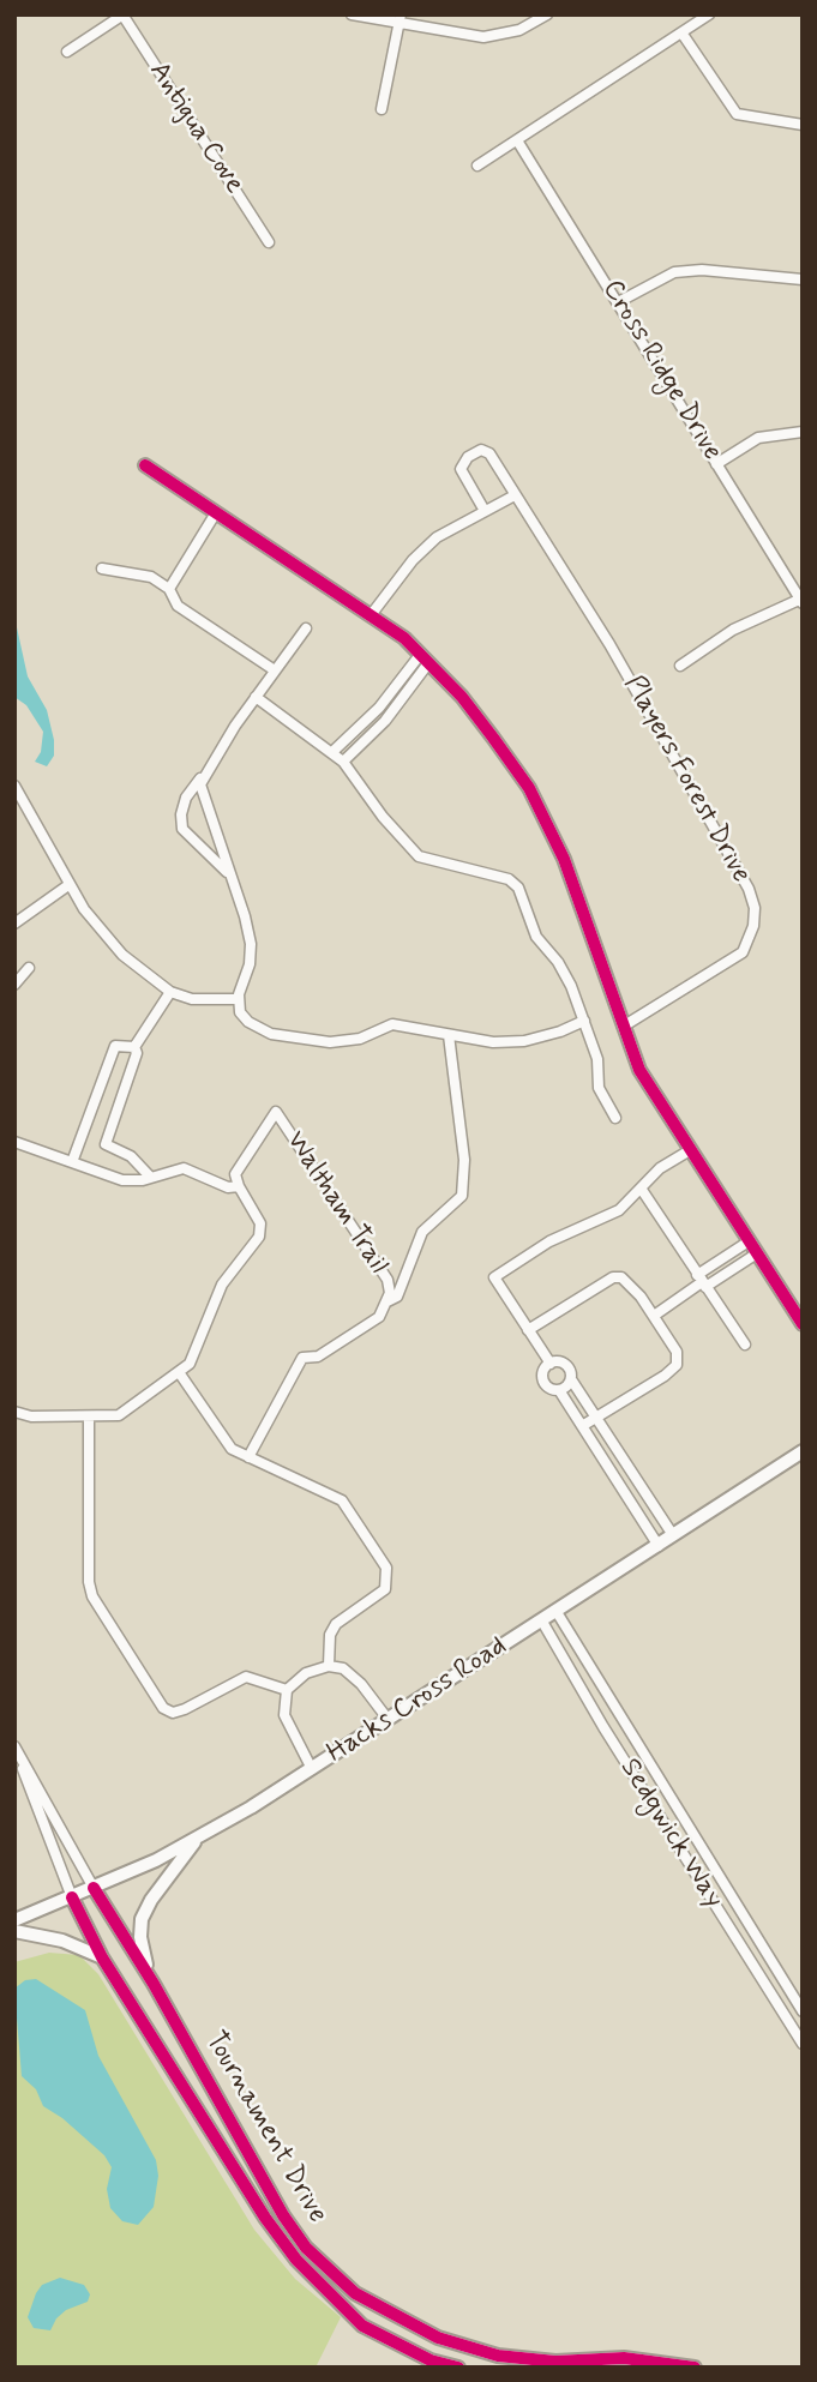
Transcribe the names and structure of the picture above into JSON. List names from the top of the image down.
{
  "streets": {
    "street": [
      "Antigua Cove",
      "Cross Ridge Drive",
      "Players Forest Drive",
      "Waltham Trail",
      "Hacks Cross Road",
      "Sedgwick Way",
      "Tournament Drive"
    ]
  },
  "crossings": [
    ["Hacks Cross Road", "Sedgwick Way"],
    ["Hacks Cross Road", "Tournament Drive"]
  ]
}
